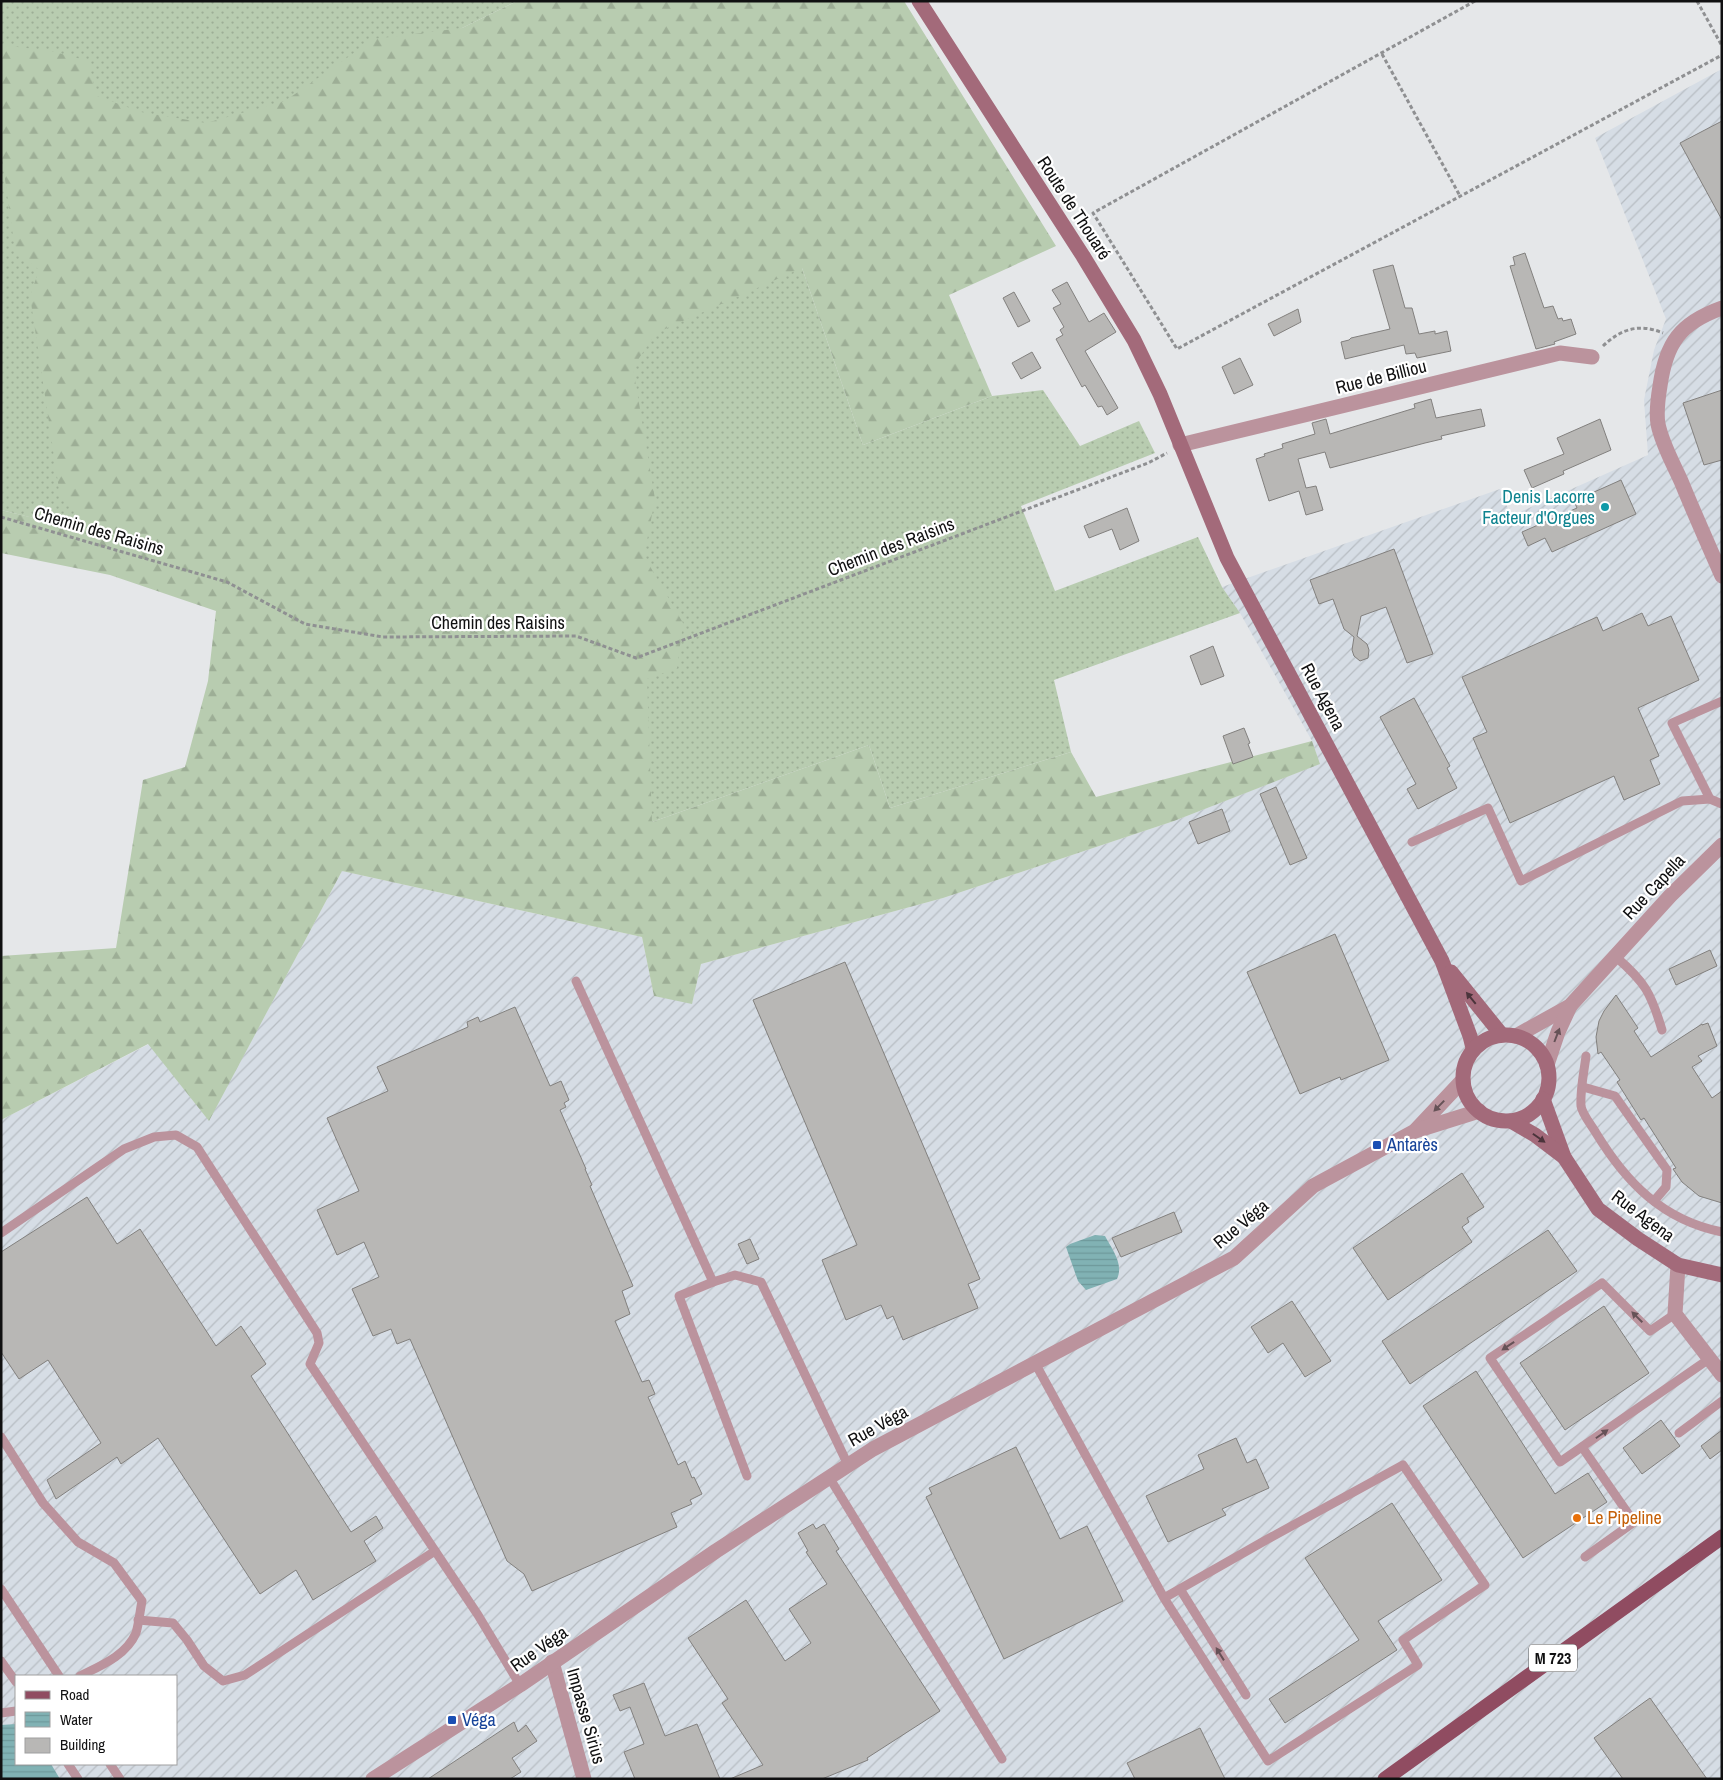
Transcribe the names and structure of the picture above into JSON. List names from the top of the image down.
{
  "streets": {
    "main road": ["Route de Thouaré", "Rue Agena", "M 723"],
    "street": [
      "Rue de Billiou",
      "Rue Capella",
      "Rue Véga",
      "Impasse Sirius"
    ],
    "path": ["Chemin des Raisins"]
  },
  "crossings": [
    ["Route de Thouaré", "Rue de Billiou"],
    ["Route de Thouaré", "Chemin des Raisins"],
    ["Route de Thouaré", "Rue Agena"],
    ["Rue de Billiou", "Chemin des Raisins"],
    ["Rue de Billiou", "Rue Agena"],
    ["Chemin des Raisins", "Rue Agena"],
    ["Rue Agena", "Rue Capella"],
    ["Rue Agena", "Rue Véga"],
    ["Rue Capella", "Rue Véga"],
    ["Rue Véga", "Impasse Sirius"]
  ],
  "places": {
    "other": ["Denis Lacorre Facteur d'Orgues", "Le Pipeline"],
    "transit": ["Antarès", "Véga"]
  },
  "legend": ["Road", "Water", "Building"]
}
